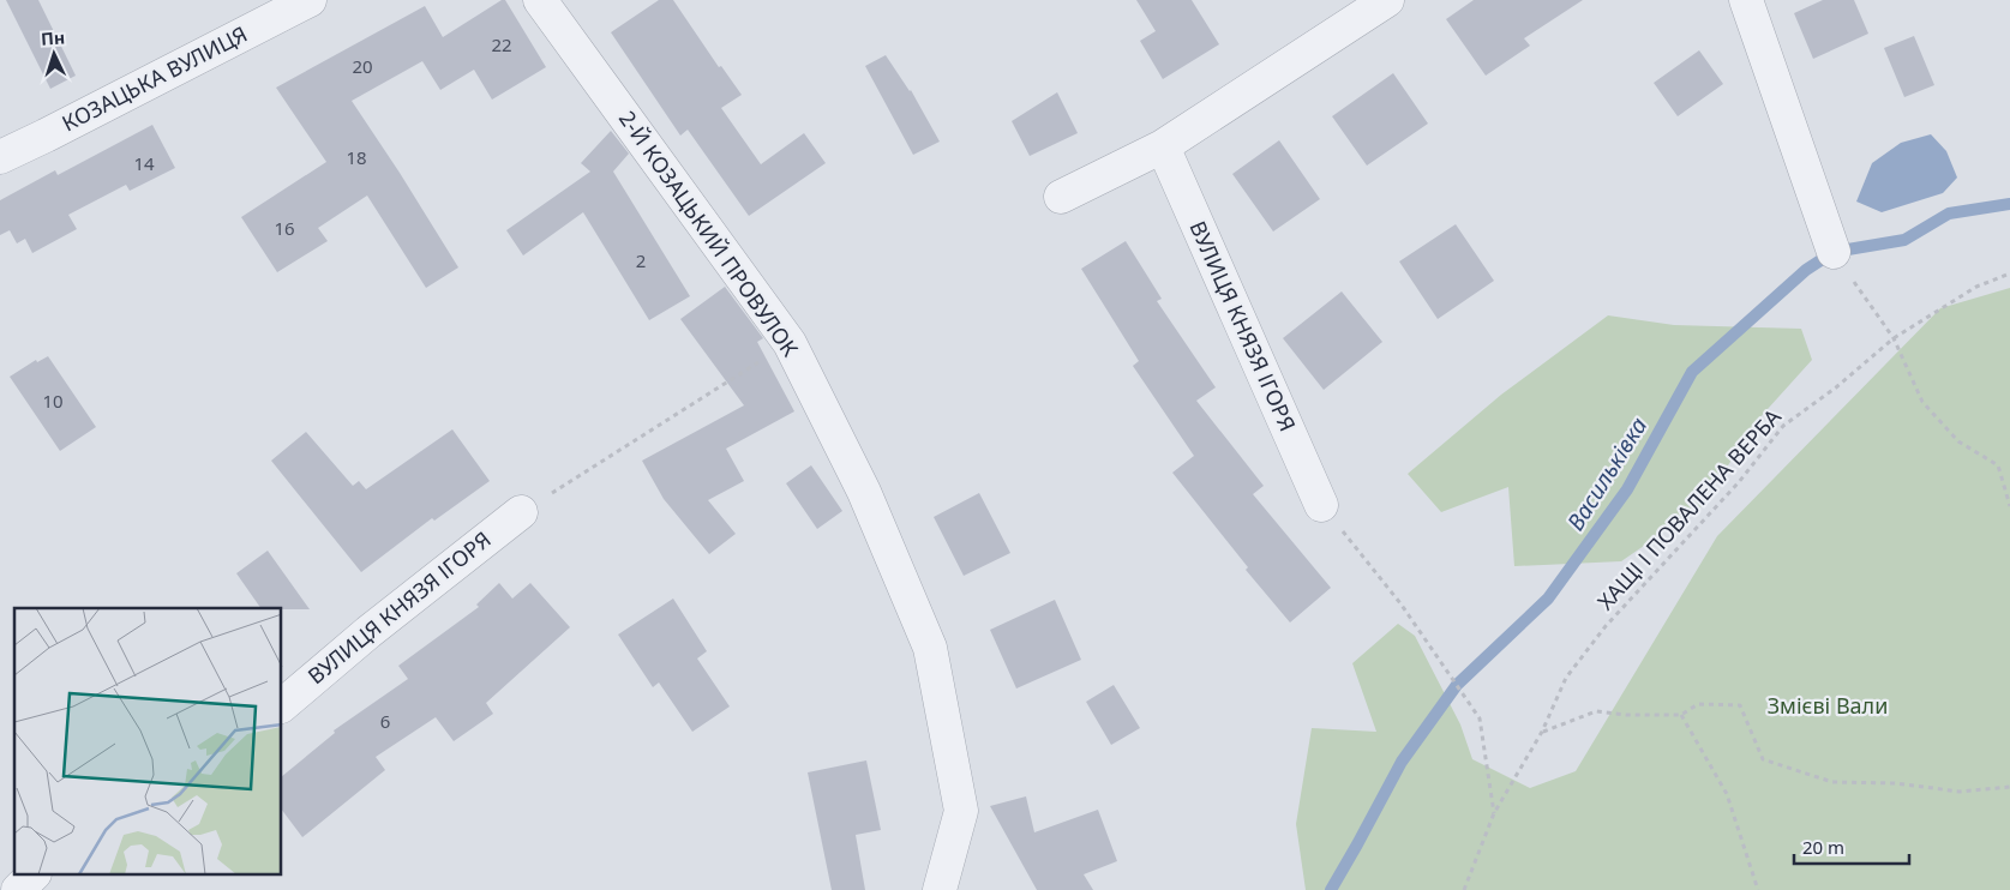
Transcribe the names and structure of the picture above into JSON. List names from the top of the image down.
{
  "streets": {
    "street": ["КОЗАЦЬКА ВУЛИЦЯ", "2-Й КОЗАЦЬКИЙ ПРОВУЛОК", "ВУЛИЦЯ КНЯЗЯ ІГОРЯ"],
    "path": ["ХАЩІ І ПОВАЛЕНА ВЕРБА"]
  },
  "water": ["Васильківка"],
  "parks": ["Змієві Вали"],
  "house_numbers": [
    "22",
    "20",
    "18",
    "14",
    "16",
    "2",
    "10",
    "6"
  ],
  "scale_bar": "20 m",
  "north": "top"
}
